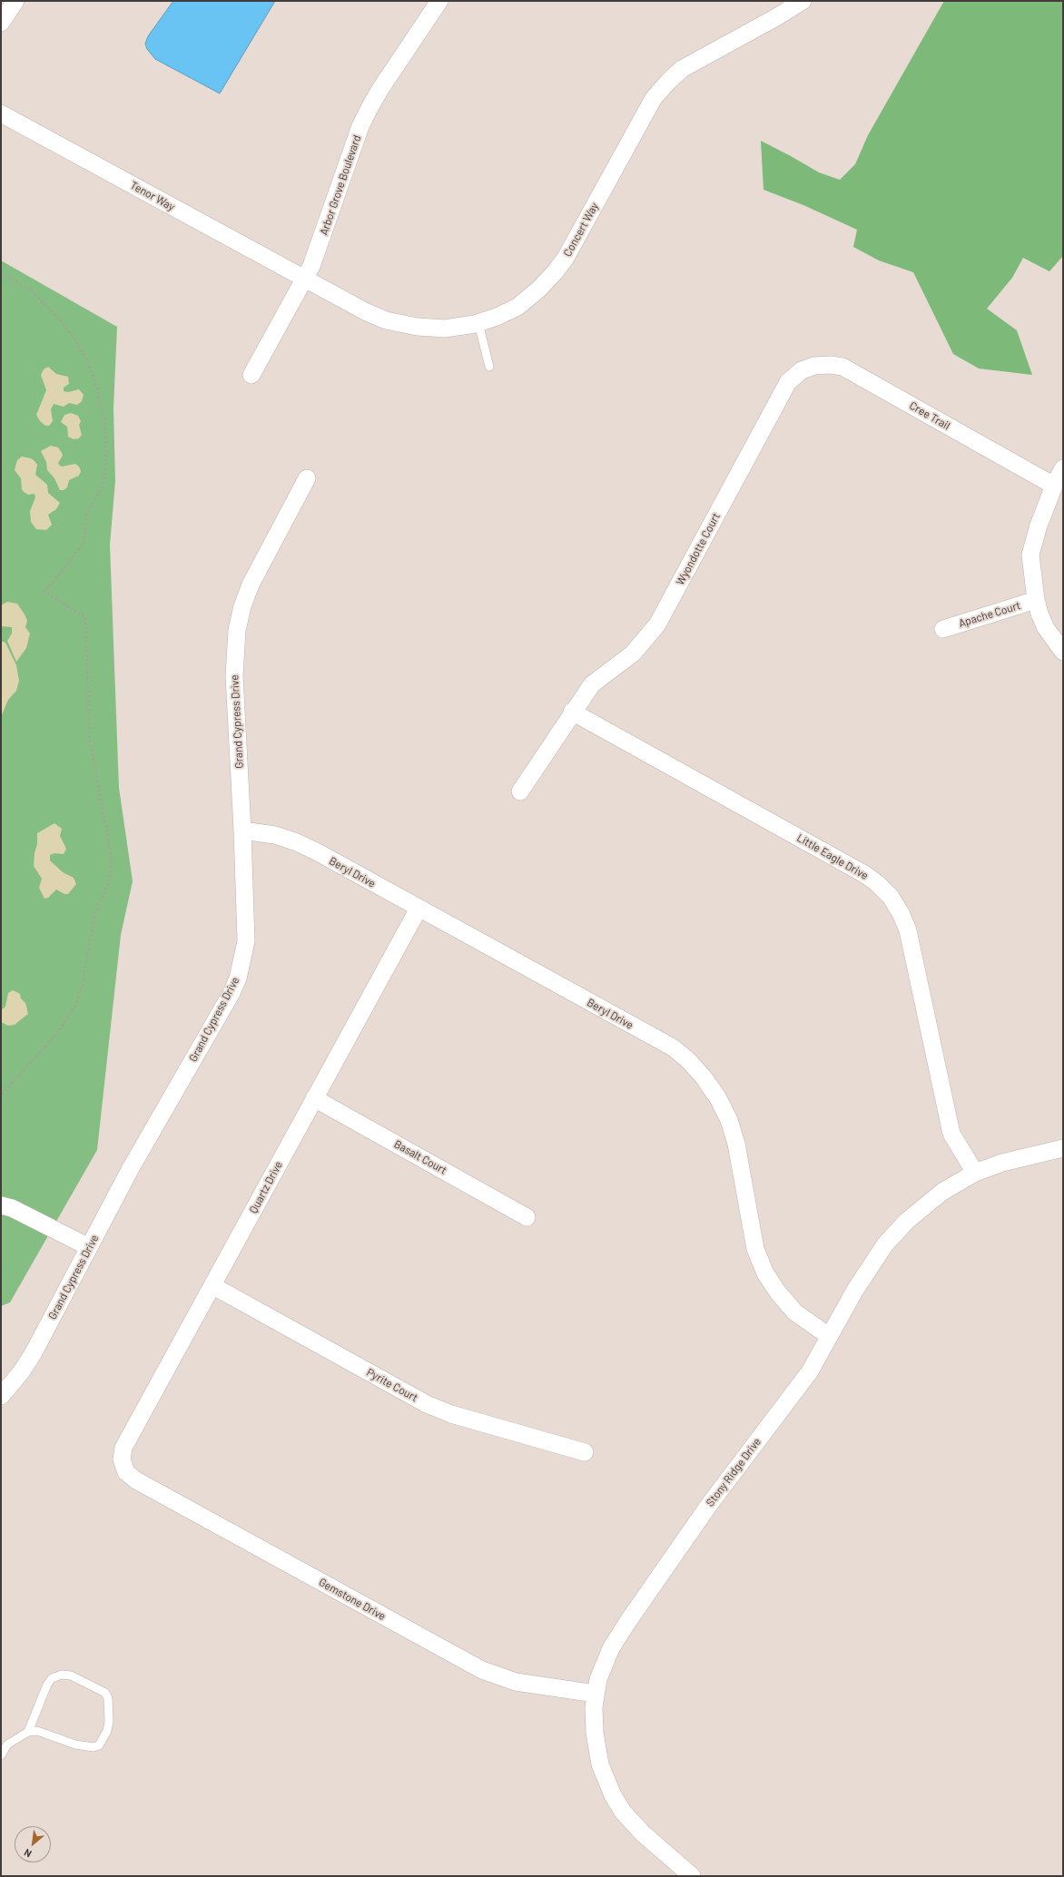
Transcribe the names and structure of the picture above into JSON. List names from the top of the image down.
{
  "streets": {
    "street": [
      "Arbor Grove Boulevard",
      "Tenor Way",
      "Concert Way",
      "Cree Trail",
      "Wyondotte Court",
      "Apache Court",
      "Grand Cypress Drive",
      "Little Eagle Drive",
      "Beryl Drive",
      "Basalt Court",
      "Quartz Drive",
      "Pyrite Court",
      "Stony Ridge Drive",
      "Gemstone Drive"
    ]
  },
  "crossings": [
    ["Arbor Grove Boulevard", "Tenor Way"],
    ["Arbor Grove Boulevard", "Concert Way"],
    ["Tenor Way", "Concert Way"],
    ["Cree Trail", "Wyondotte Court"],
    ["Wyondotte Court", "Little Eagle Drive"],
    ["Grand Cypress Drive", "Beryl Drive"],
    ["Little Eagle Drive", "Stony Ridge Drive"],
    ["Beryl Drive", "Quartz Drive"],
    ["Beryl Drive", "Stony Ridge Drive"],
    ["Basalt Court", "Quartz Drive"],
    ["Quartz Drive", "Pyrite Court"],
    ["Quartz Drive", "Gemstone Drive"],
    ["Stony Ridge Drive", "Gemstone Drive"]
  ],
  "north": "bottom left"
}
